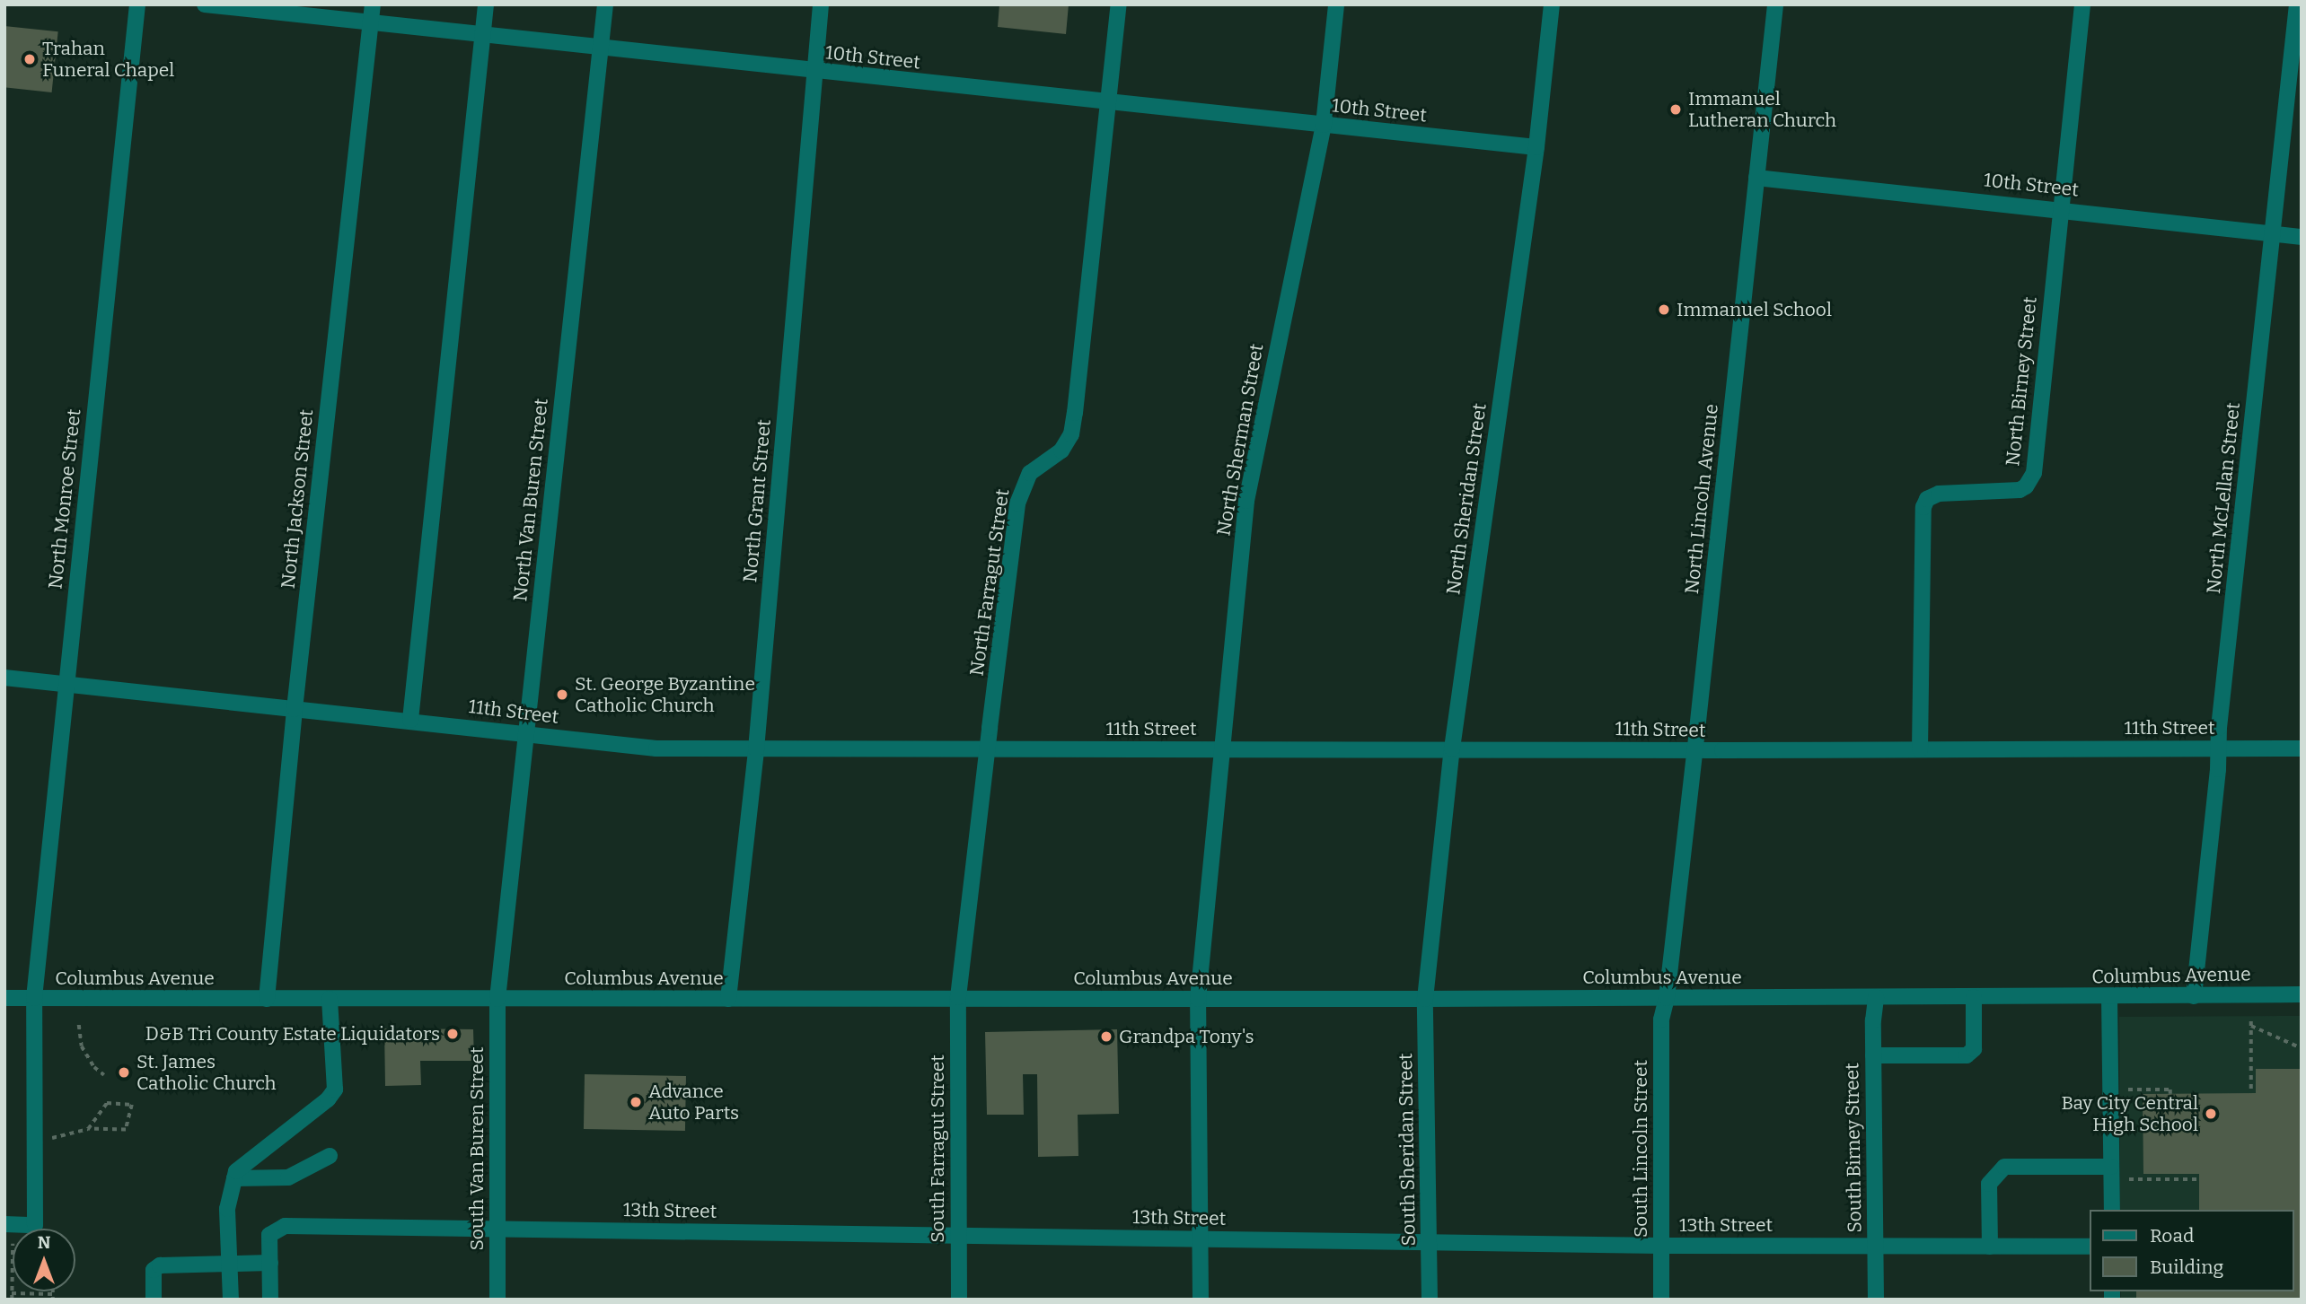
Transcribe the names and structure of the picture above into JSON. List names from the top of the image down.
{
  "streets": {
    "street": [
      "10th Street",
      "North Birney Street",
      "North Sherman Street",
      "North McLellan Street",
      "North Monroe Street",
      "North Jackson Street",
      "North Sheridan Street",
      "North Lincoln Avenue",
      "North Van Buren Street",
      "North Grant Street",
      "North Farragut Street",
      "11th Street",
      "Columbus Avenue",
      "South Birney Street",
      "South Van Buren Street",
      "South Farragut Street",
      "South Lincoln Street",
      "South Sheridan Street",
      "13th Street"
    ]
  },
  "crossings": [
    ["10th Street", "North Birney Street"],
    ["10th Street", "North Sherman Street"],
    ["10th Street", "North McLellan Street"],
    ["10th Street", "North Jackson Street"],
    ["10th Street", "North Sheridan Street"],
    ["10th Street", "North Lincoln Avenue"],
    ["10th Street", "North Van Buren Street"],
    ["10th Street", "North Grant Street"],
    ["10th Street", "North Farragut Street"],
    ["North Birney Street", "11th Street"],
    ["North Sherman Street", "11th Street"],
    ["North Sherman Street", "Columbus Avenue"],
    ["North Sherman Street", "13th Street"],
    ["North McLellan Street", "11th Street"],
    ["North McLellan Street", "Columbus Avenue"],
    ["North Monroe Street", "11th Street"],
    ["North Monroe Street", "Columbus Avenue"],
    ["North Jackson Street", "11th Street"],
    ["North Jackson Street", "Columbus Avenue"],
    ["North Sheridan Street", "11th Street"],
    ["North Sheridan Street", "Columbus Avenue"],
    ["North Sheridan Street", "South Sheridan Street"],
    ["North Lincoln Avenue", "11th Street"],
    ["North Lincoln Avenue", "Columbus Avenue"],
    ["North Lincoln Avenue", "South Lincoln Street"],
    ["North Van Buren Street", "11th Street"],
    ["North Van Buren Street", "Columbus Avenue"],
    ["North Van Buren Street", "South Van Buren Street"],
    ["North Grant Street", "11th Street"],
    ["North Grant Street", "Columbus Avenue"],
    ["North Farragut Street", "11th Street"],
    ["North Farragut Street", "Columbus Avenue"],
    ["North Farragut Street", "South Farragut Street"],
    ["Columbus Avenue", "South Birney Street"],
    ["Columbus Avenue", "South Van Buren Street"],
    ["Columbus Avenue", "South Farragut Street"],
    ["Columbus Avenue", "South Lincoln Street"],
    ["Columbus Avenue", "South Sheridan Street"],
    ["South Birney Street", "13th Street"],
    ["South Van Buren Street", "13th Street"],
    ["South Farragut Street", "13th Street"],
    ["South Lincoln Street", "13th Street"],
    ["South Sheridan Street", "13th Street"]
  ],
  "places": [
    "Trahan Funeral Chapel",
    "Immanuel Lutheran Church",
    "Immanuel School",
    "St. George Byzantine Catholic Church",
    "D&B Tri County Estate Liquidators",
    "Grandpa Tony's",
    "St. James Catholic Church",
    "Advance Auto Parts",
    "Bay City Central High School"
  ],
  "legend": ["Road", "Building"],
  "north": "top"
}
